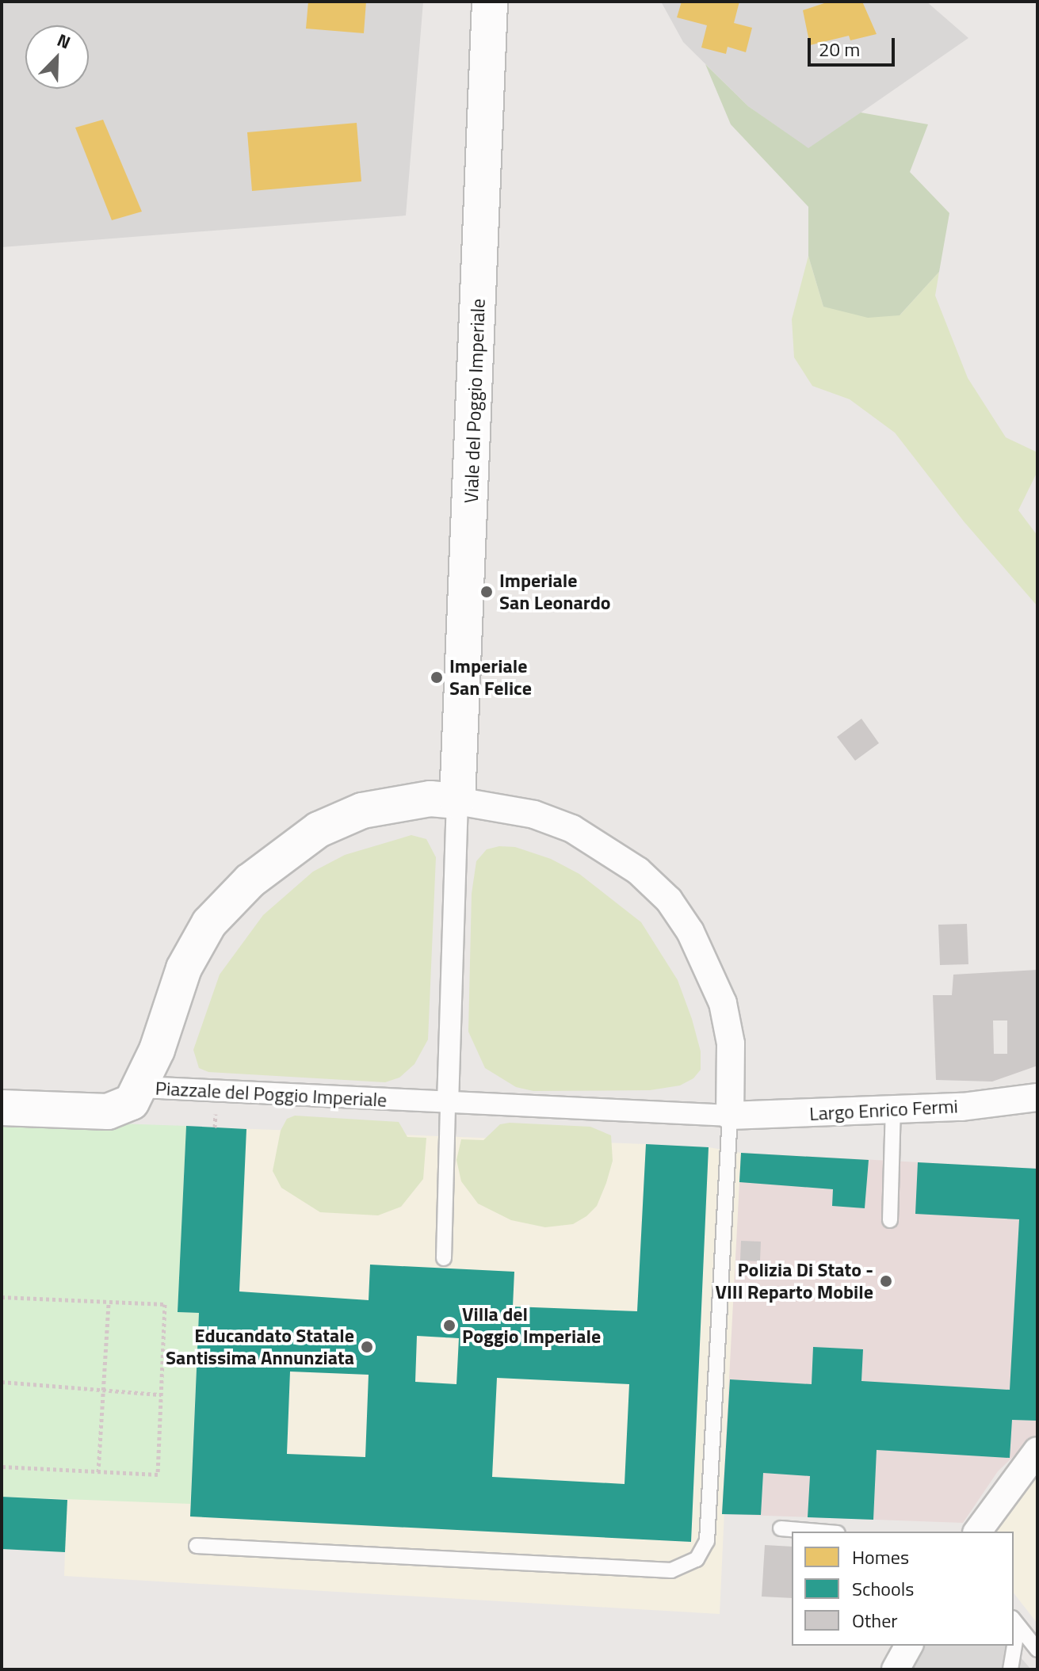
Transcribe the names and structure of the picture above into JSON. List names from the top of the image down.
{
  "streets": {
    "street": ["Viale del Poggio Imperiale", "Piazzale del Poggio Imperiale", "Largo Enrico Fermi"]
  },
  "crossings": [
    ["Viale del Poggio Imperiale", "Piazzale del Poggio Imperiale"],
    ["Piazzale del Poggio Imperiale", "Largo Enrico Fermi"]
  ],
  "places": [
    "Imperiale San Leonardo",
    "Imperiale San Felice",
    "Polizia Di Stato - VIII Reparto Mobile",
    "Villa del Poggio Imperiale",
    "Educandato Statale Santissima Annunziata"
  ],
  "legend": ["Homes", "Schools", "Other"],
  "scale_bar": "20 m",
  "north": "top right"
}
